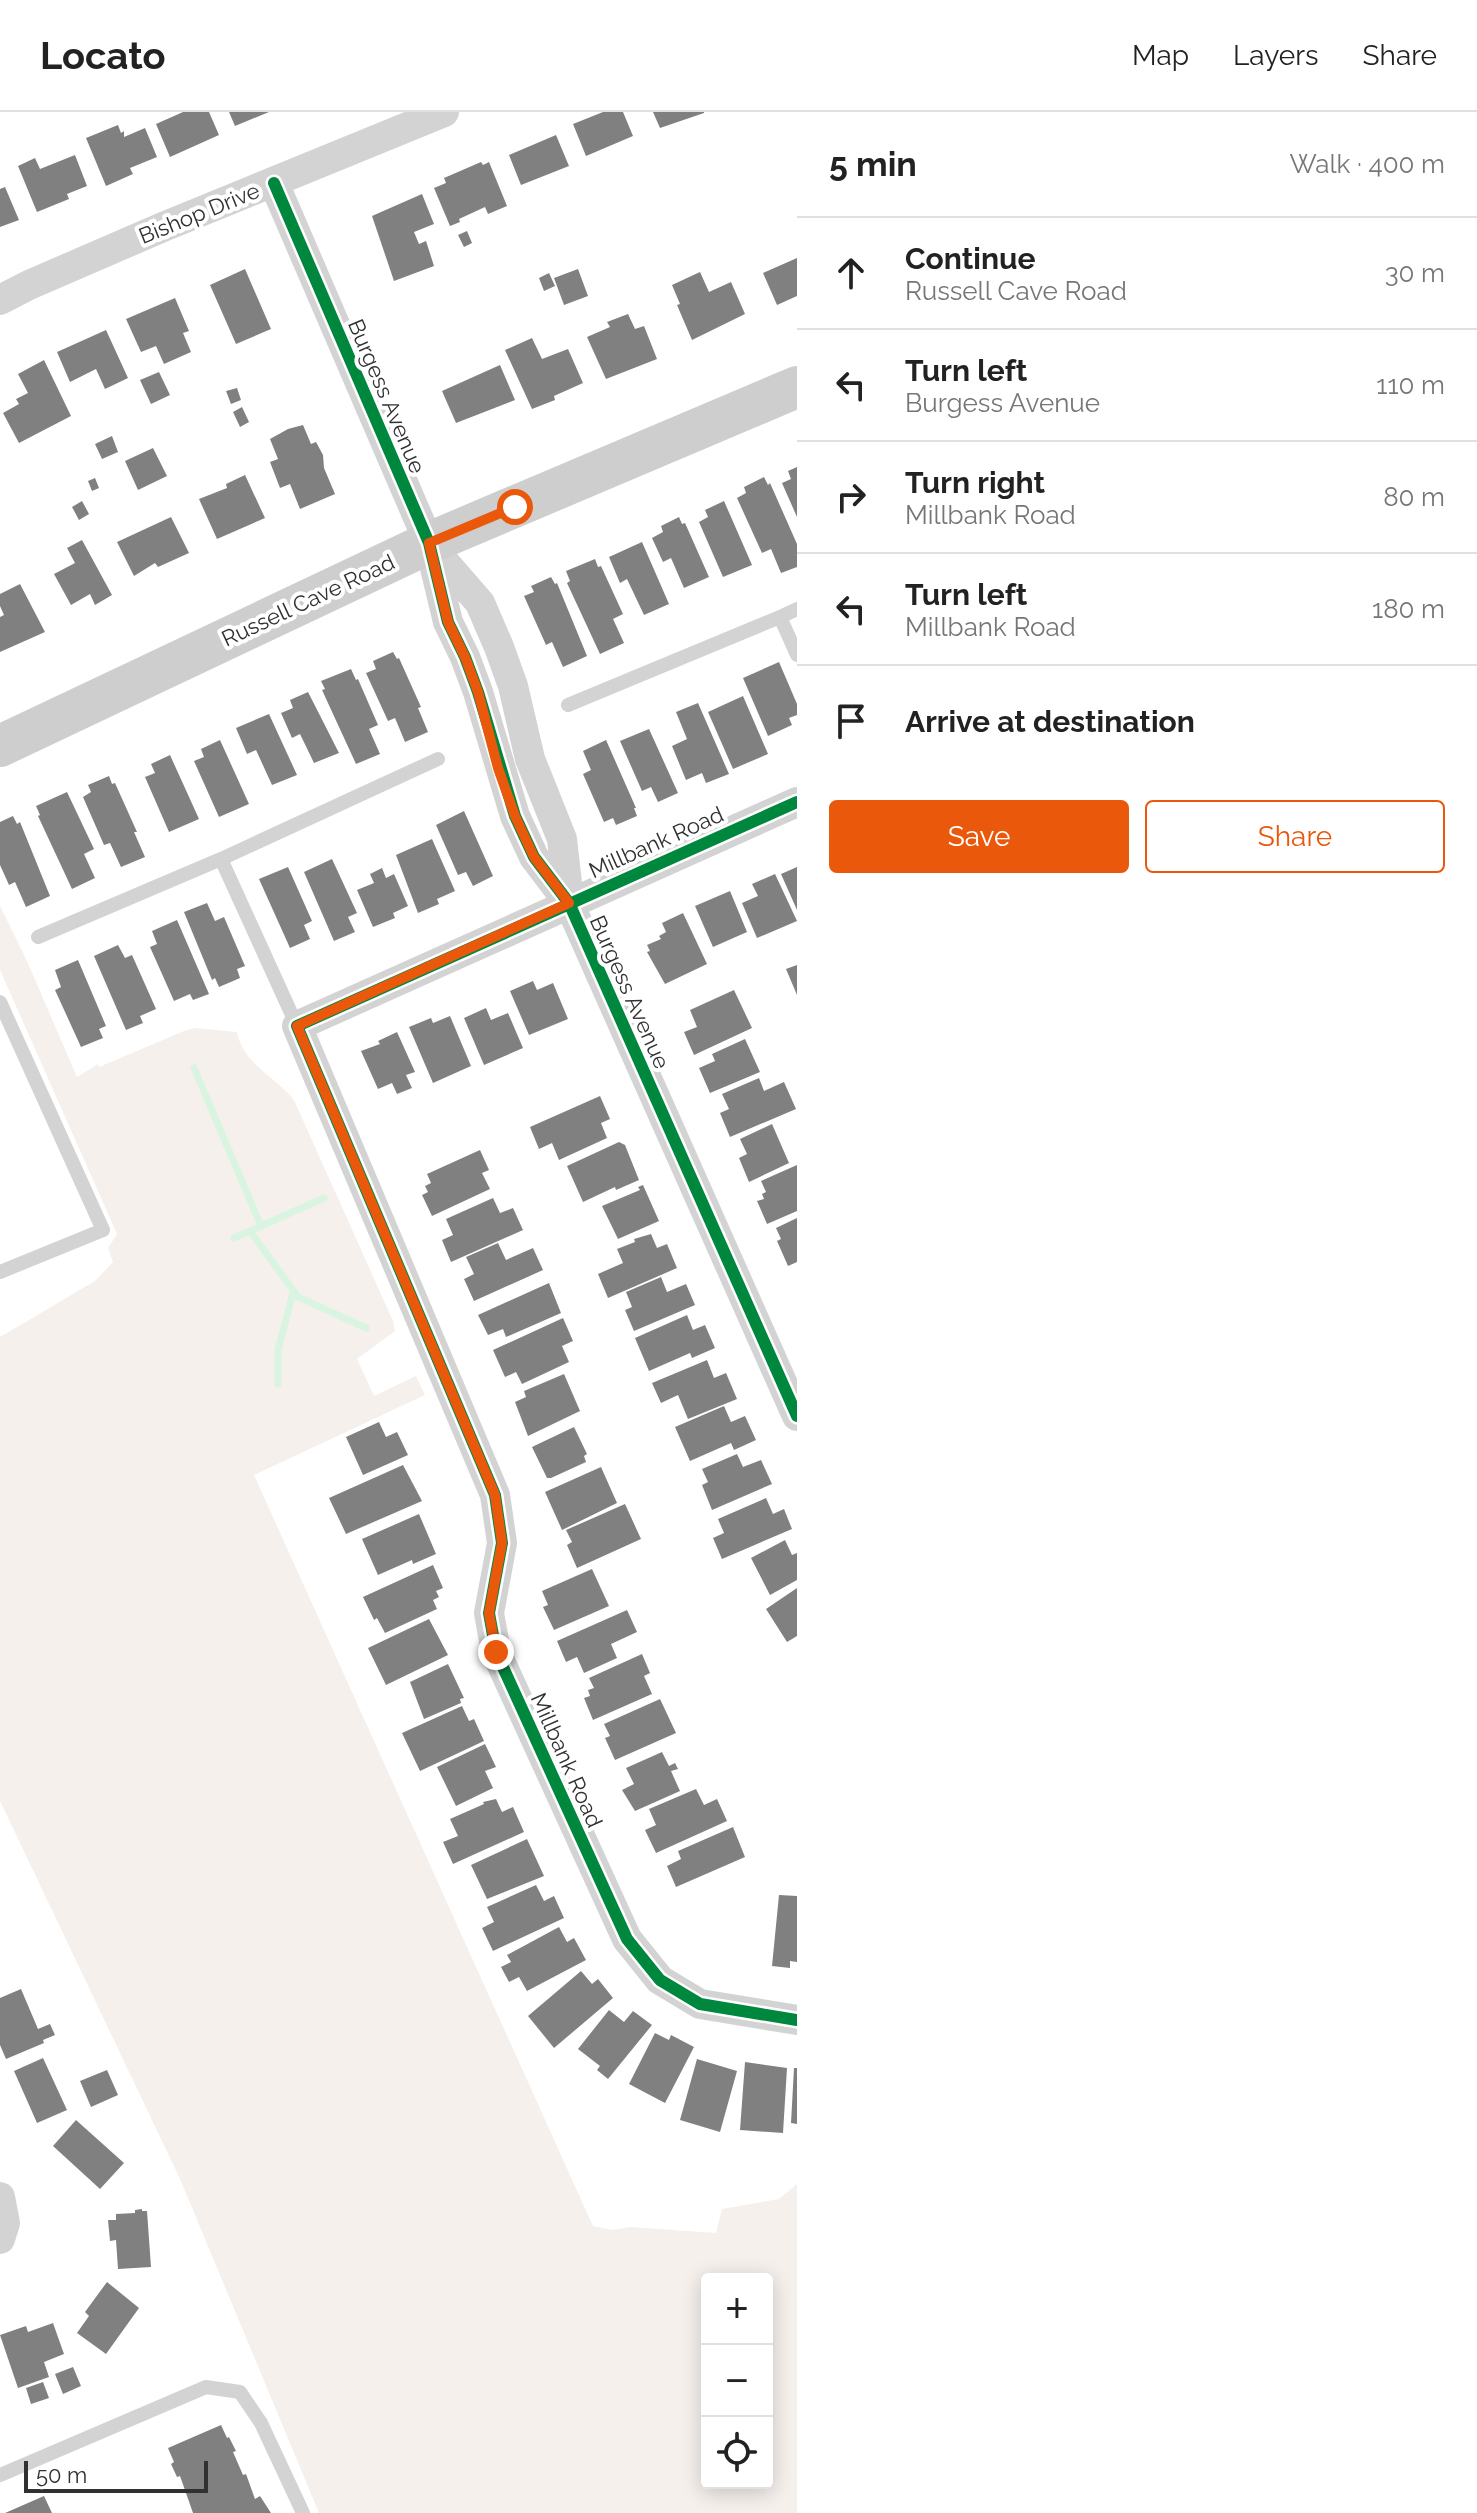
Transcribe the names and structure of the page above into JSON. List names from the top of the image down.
{
  "streets": {
    "main road": ["Russell Cave Road"],
    "street": ["Bishop Drive", "Burgess Avenue", "Millbank Road"]
  },
  "crossings": [
    ["Bishop Drive", "Burgess Avenue"],
    ["Burgess Avenue", "Russell Cave Road"],
    ["Burgess Avenue", "Millbank Road"]
  ],
  "scale_bar": "50 m",
  "page": {
    "header": "Locato",
    "nav": ["Map", "Layers", "Share"],
    "heading": ["5 min", "Walk · 400 m"],
    "list": [
      ["Continue", "Russell Cave Road", "30 m"],
      ["Turn left", "Burgess Avenue", "110 m"],
      ["Turn right", "Millbank Road", "80 m"],
      ["Turn left", "Millbank Road", "180 m"],
      "Arrive at destination"
    ],
    "buttons": ["Save", "Share"],
    "map_buttons": ["+", "−"],
    "scale": "50 m"
  }
}
